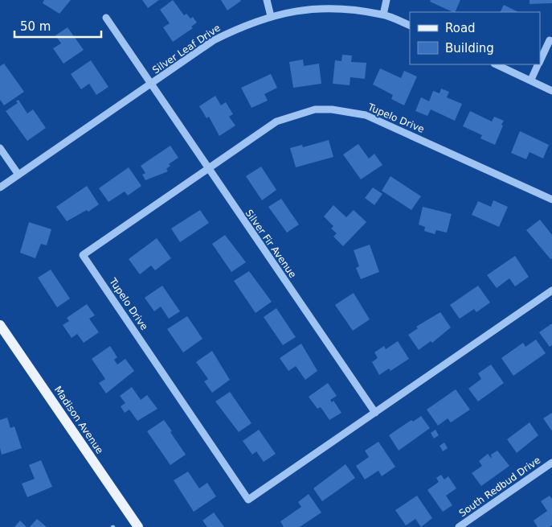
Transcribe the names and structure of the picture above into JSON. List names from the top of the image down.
{
  "streets": {
    "main road": ["Madison Avenue"],
    "street": [
      "Silver Leaf Drive",
      "Tupelo Drive",
      "Silver Fir Avenue",
      "South Redbud Drive"
    ]
  },
  "crossings": [
    ["Silver Leaf Drive", "Silver Fir Avenue"],
    ["Tupelo Drive", "Silver Fir Avenue"]
  ],
  "legend": ["Road", "Building"],
  "scale_bar": "50 m"
}
